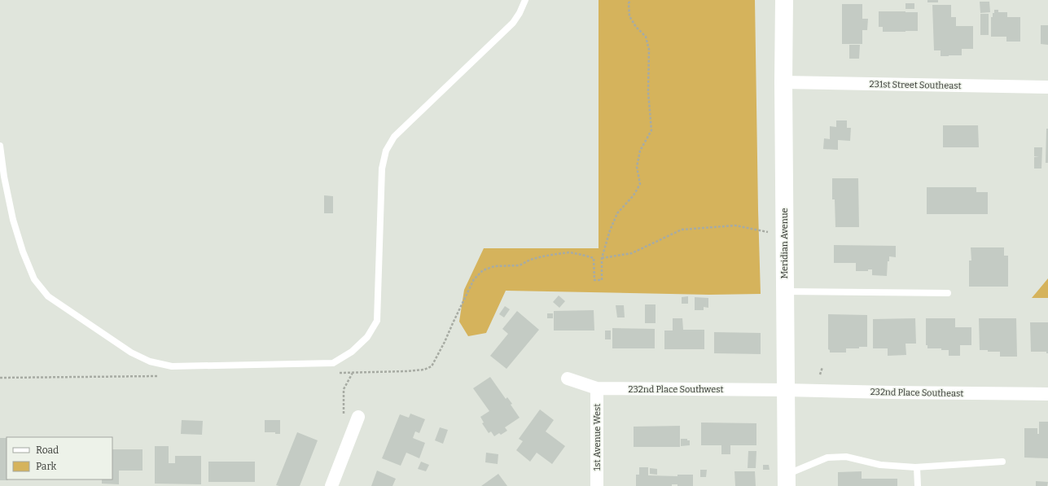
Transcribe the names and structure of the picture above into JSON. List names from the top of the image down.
{
  "streets": {
    "main road": ["Meridian Avenue"],
    "street": [
      "231st Street Southeast",
      "232nd Place Southwest",
      "232nd Place Southeast",
      "1st Avenue West"
    ]
  },
  "crossings": [
    ["231st Street Southeast", "Meridian Avenue"],
    ["Meridian Avenue", "232nd Place Southwest"],
    ["Meridian Avenue", "232nd Place Southeast"],
    ["232nd Place Southwest", "232nd Place Southeast"],
    ["232nd Place Southwest", "1st Avenue West"]
  ],
  "legend": ["Road", "Park"]
}
